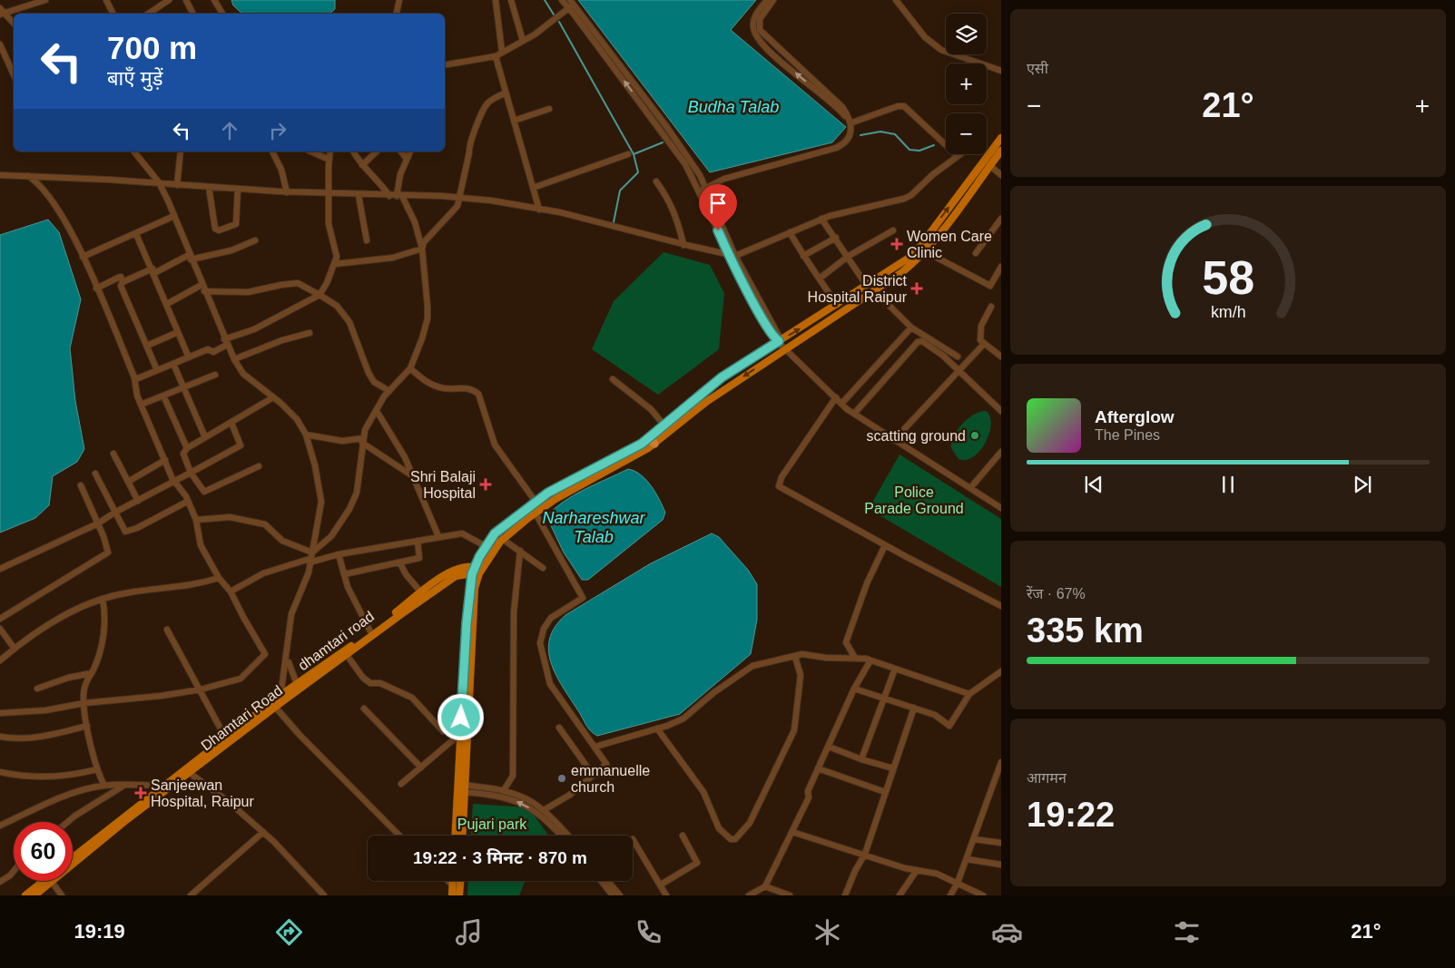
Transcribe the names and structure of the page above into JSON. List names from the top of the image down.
{
  "streets": {
    "main road": ["dhamtari road", "Dhamtari Road"]
  },
  "crossings": [
    ["dhamtari road", "Dhamtari Road"]
  ],
  "water": ["Budha Talab", "Narhareshwar Talab"],
  "parks": ["Police Parade Ground", "Pujari park"],
  "places": {
    "health": [
      "Women Care Clinic",
      "District Hospital Raipur",
      "Shri Balaji Hospital",
      "Sanjeewan Hospital, Raipur"
    ],
    "other": ["scatting ground", "emmanuelle church"]
  },
  "page": {
    "tile": [
      "एसी",
      ["रेंज · 67%", "335 km"],
      ["आगमन", "19:22"]
    ],
    "map_buttons": ["+", "−"],
    "turn": ["700 m", "बाएँ मुड़ें"],
    "heat": ["−", "21°", "+"],
    "song": ["Afterglow", "The Pines"],
    "limit": "60",
    "trip": "19:22 · 3 मिनट · 870 m",
    "tabs": ["19:19", "21°"],
    "gauge": ["58", "km/h"]
  }
}
